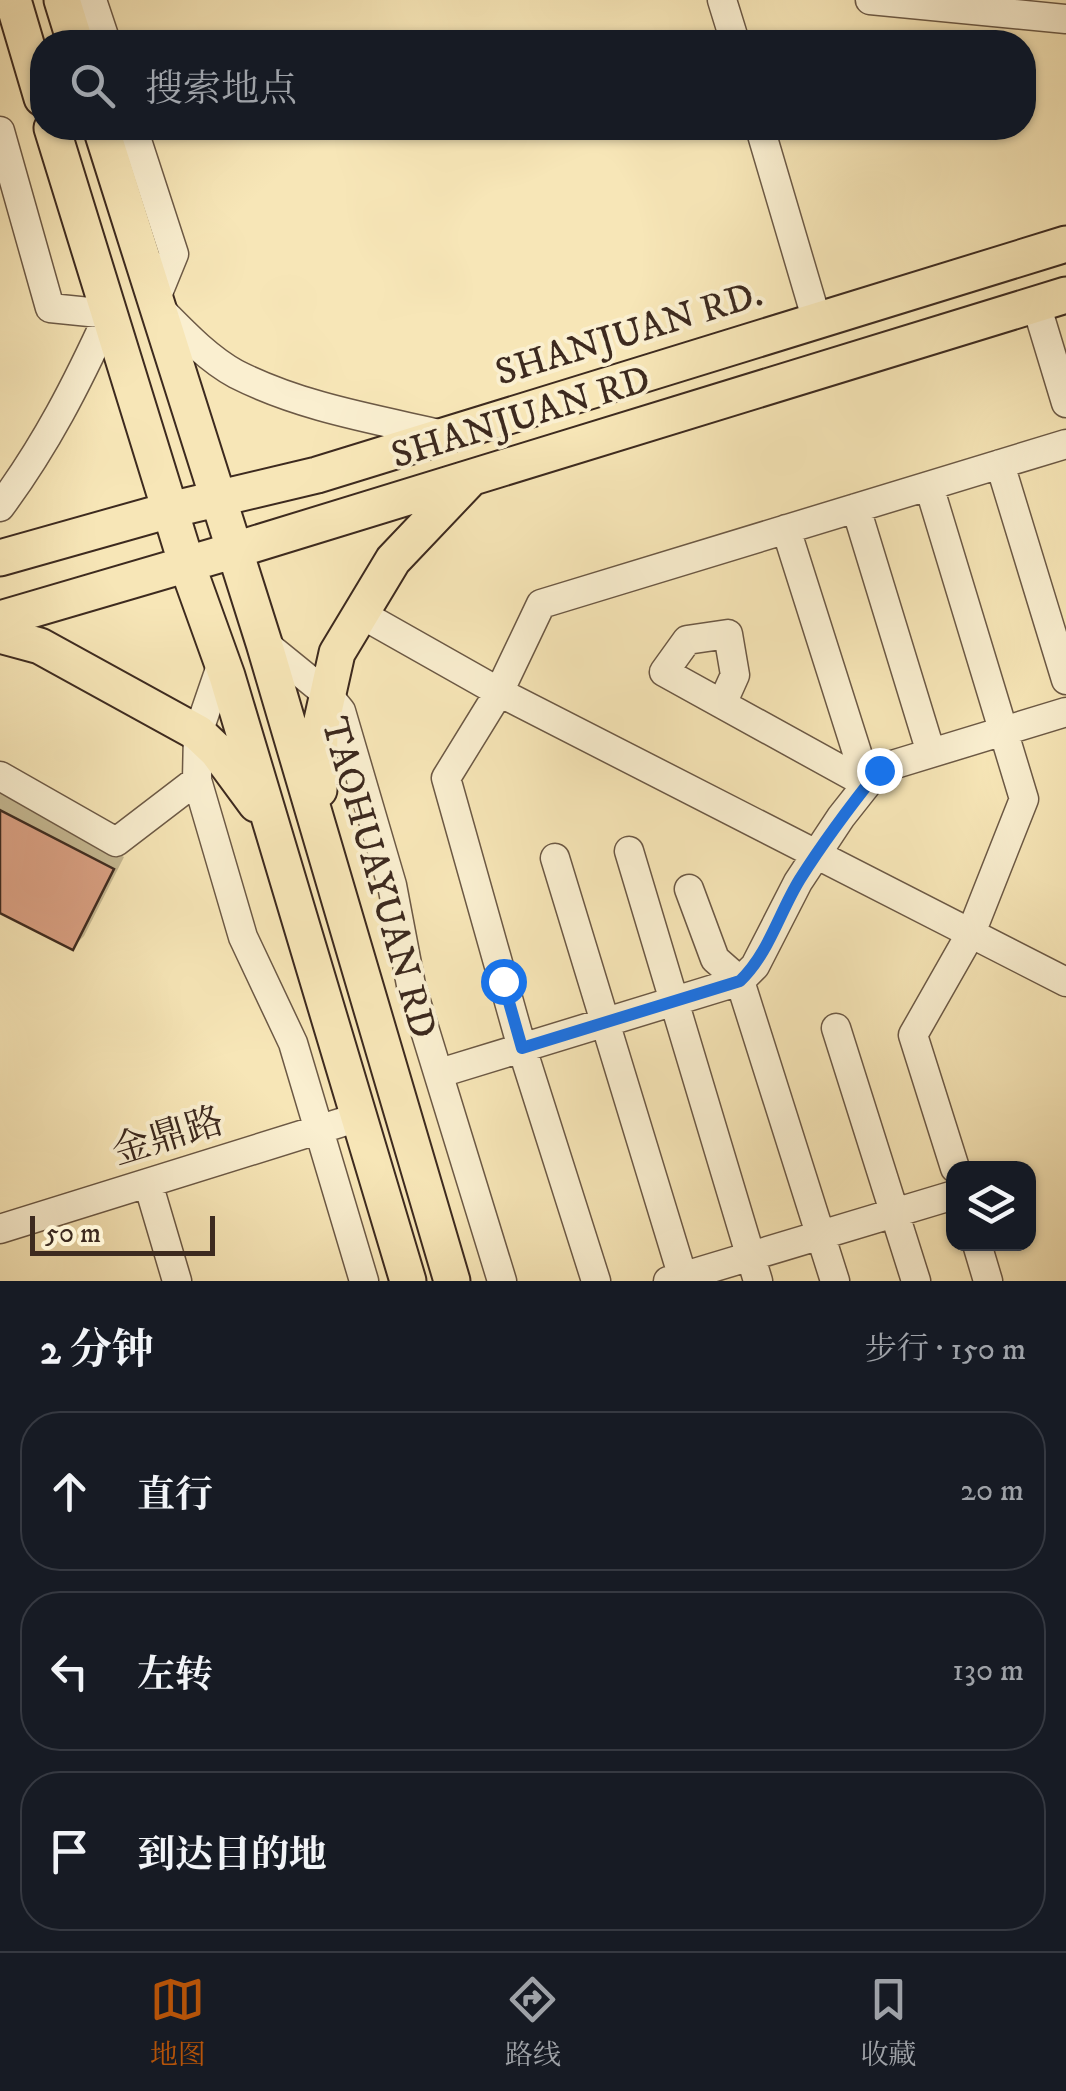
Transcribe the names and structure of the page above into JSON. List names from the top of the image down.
{
  "streets": {
    "main road": ["SHANJUAN RD.", "SHANJUAN RD", "TAOHUAYUAN RD"],
    "street": ["金鼎路"]
  },
  "crossings": [
    ["SHANJUAN RD.", "TAOHUAYUAN RD"],
    ["SHANJUAN RD", "TAOHUAYUAN RD"]
  ],
  "scale_bar": "50 m",
  "page": {
    "search": "搜索地点",
    "scale": "50 m",
    "heading": ["2 分钟", "步行 · 150 m"],
    "list": [
      ["直行", "20 m"],
      ["左转", "130 m"],
      "到达目的地"
    ],
    "nav": ["地图", "路线", "收藏"]
  }
}
